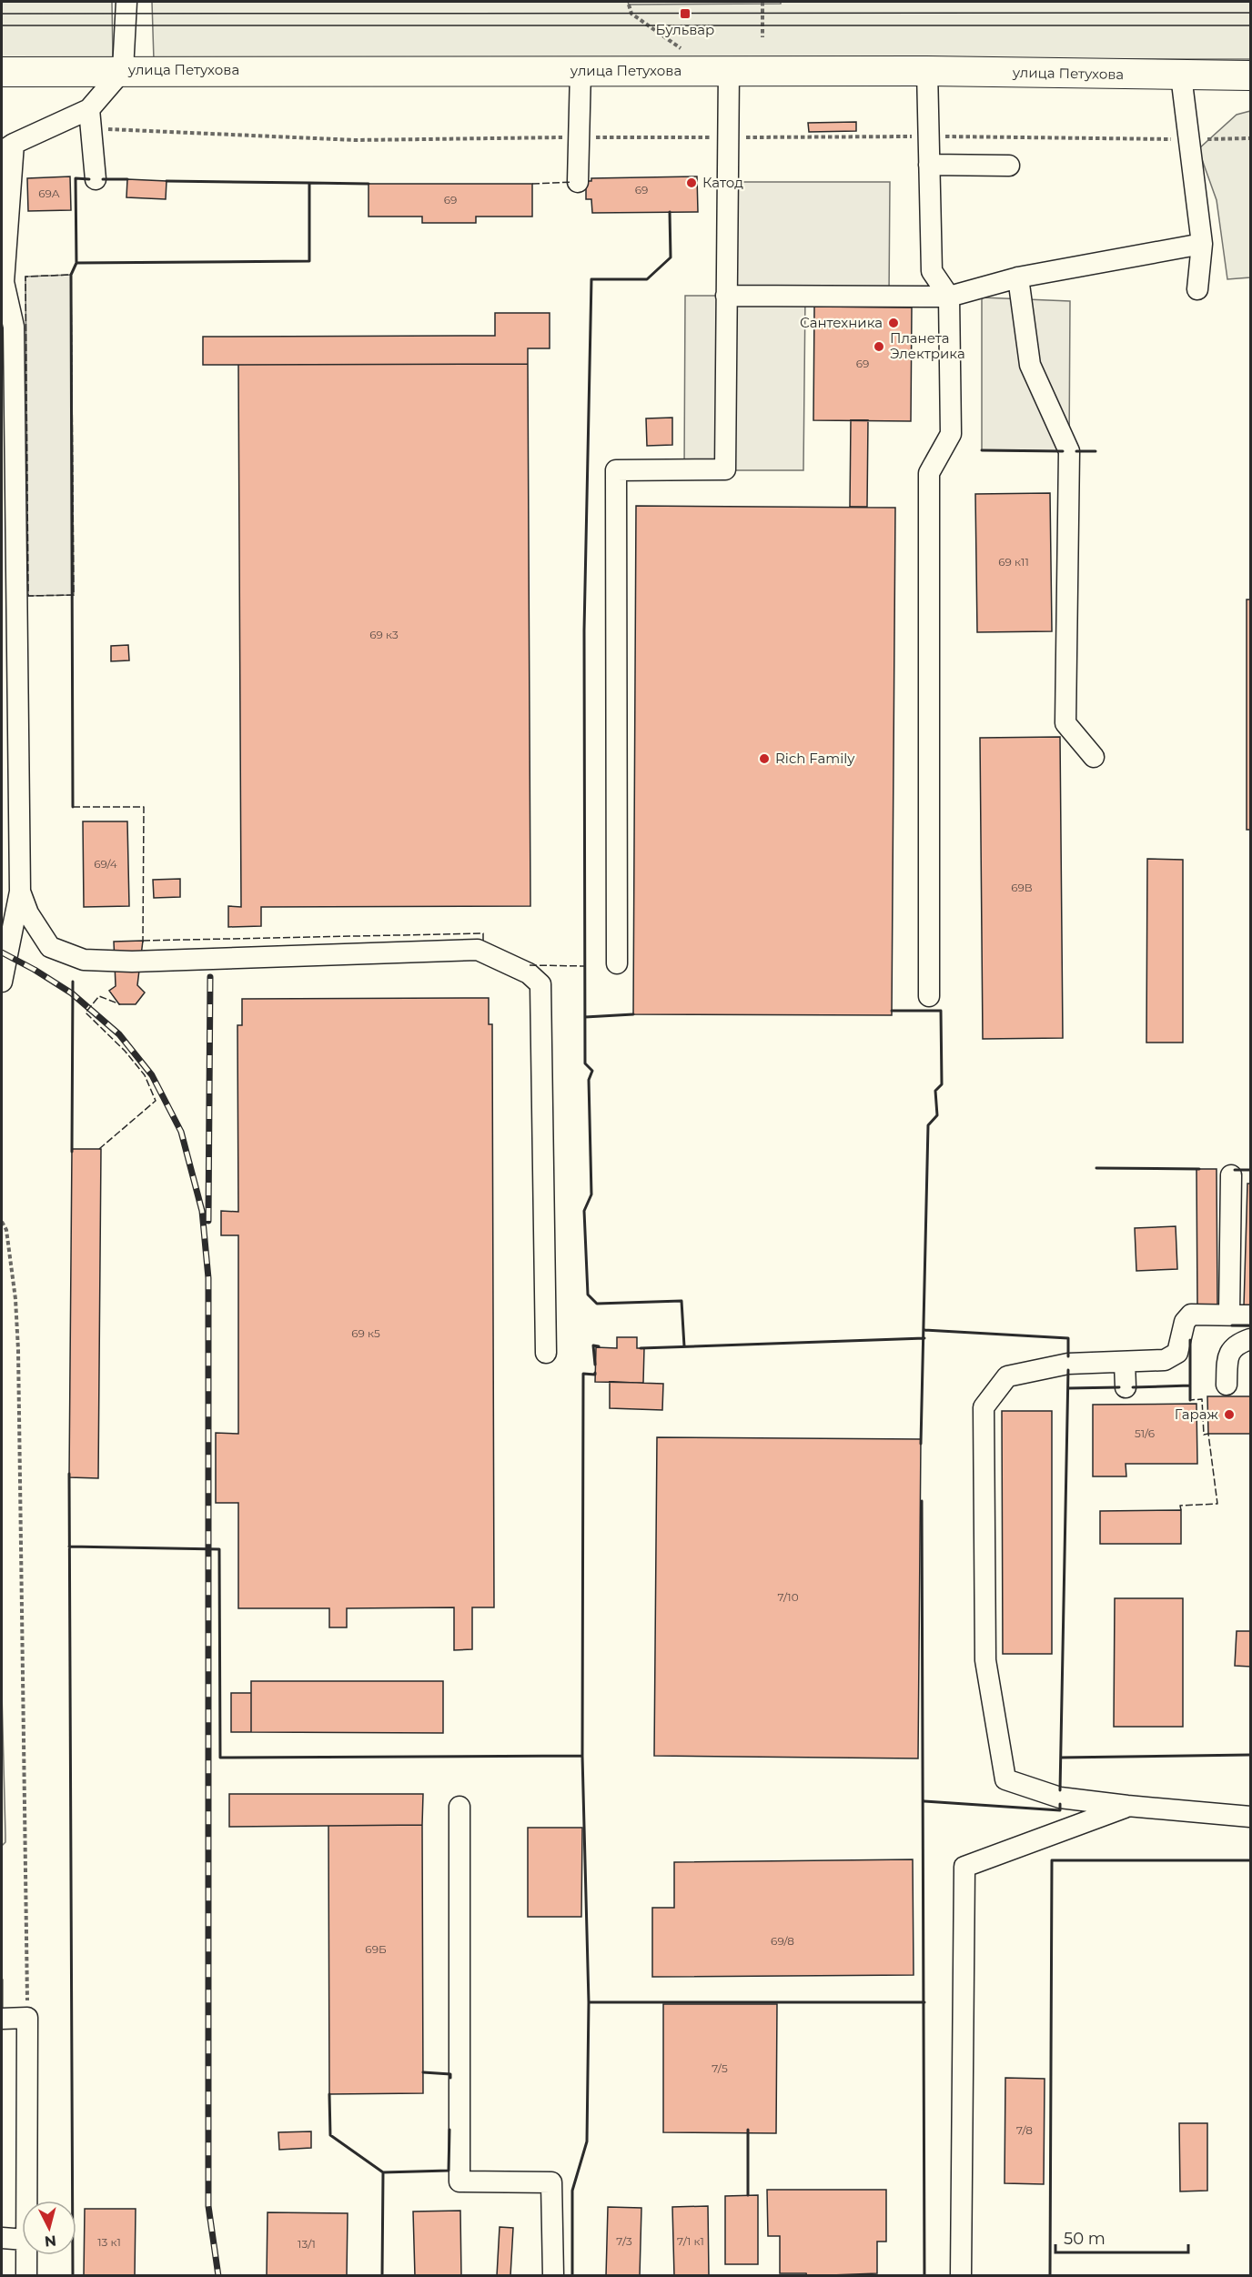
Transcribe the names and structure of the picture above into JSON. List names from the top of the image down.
{
  "streets": {
    "highway": ["улица Петухова"]
  },
  "places": {
    "transit": ["Бульвар"],
    "other": [
      "Катод",
      "Сантехника",
      "Планета Электрика",
      "Rich Family",
      "Гараж"
    ]
  },
  "house_numbers": [
    "69",
    "69А",
    "69",
    "69",
    "69 к11",
    "69 к3",
    "69/4",
    "69В",
    "69 к5",
    "51/6",
    "7/10",
    "69/8",
    "69Б",
    "7/5",
    "7/8",
    "7/3",
    "7/1 к1",
    "13 к1",
    "13/1"
  ],
  "scale_bar": "50 m",
  "north": "bottom"
}
